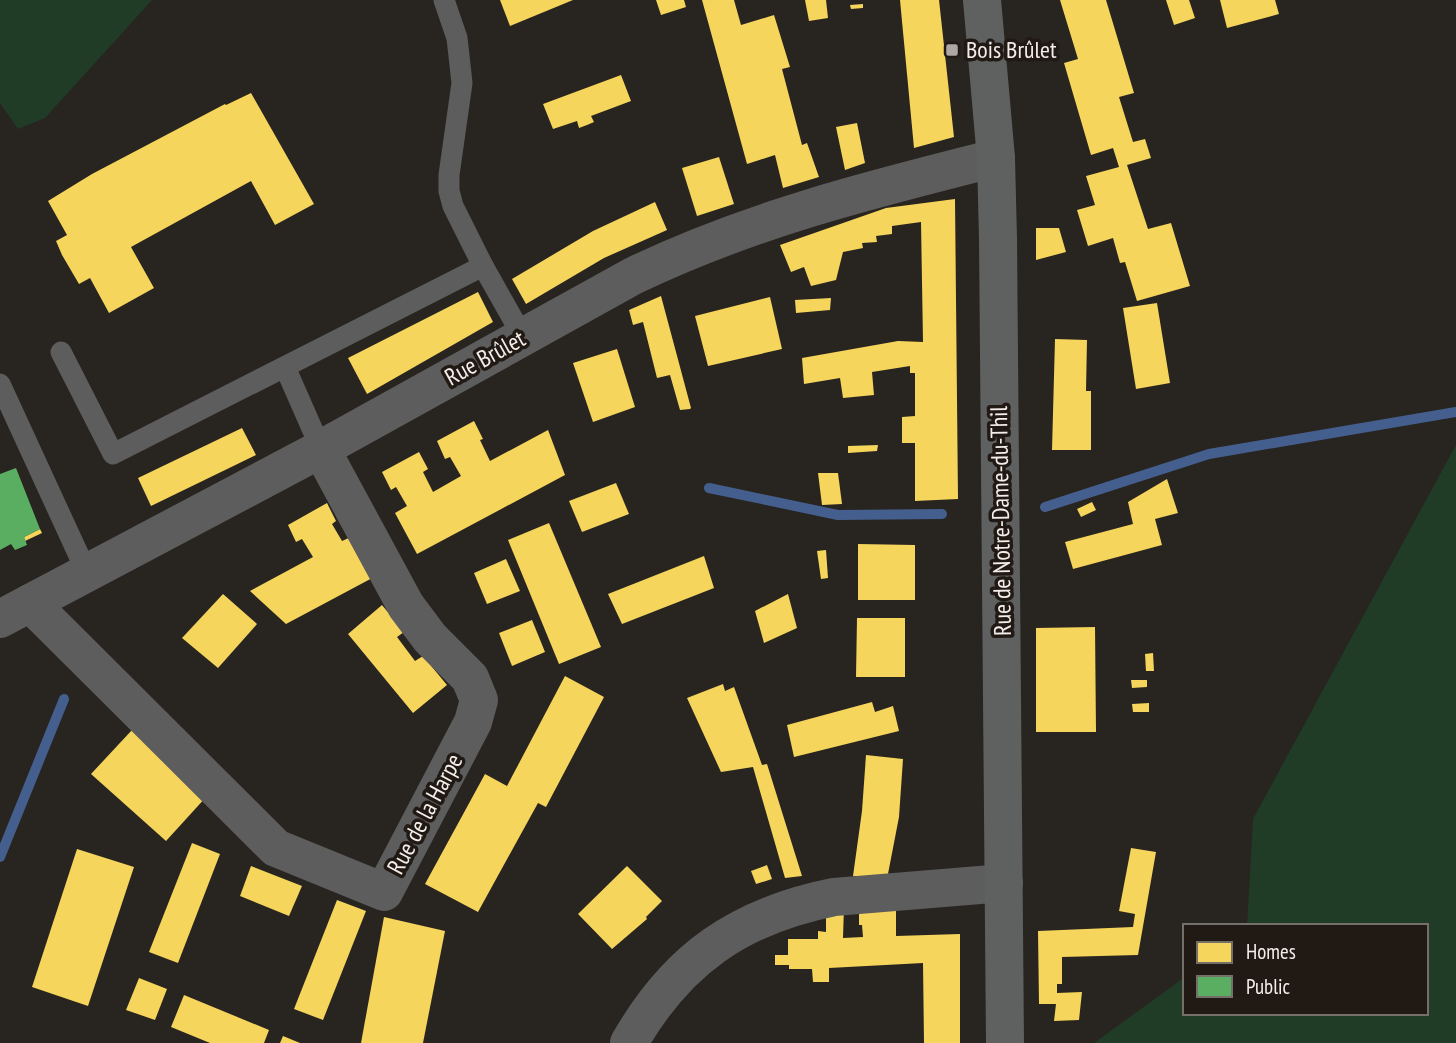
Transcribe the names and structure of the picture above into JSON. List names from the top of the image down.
{
  "streets": {
    "main road": ["Rue de Notre-Dame-du-Thil"],
    "street": ["Rue Brûlet", "Rue de la Harpe"]
  },
  "crossings": [
    ["Rue Brûlet", "Rue de Notre-Dame-du-Thil"],
    ["Rue Brûlet", "Rue de la Harpe"]
  ],
  "places": {
    "transit": ["Bois Brûlet"]
  },
  "legend": ["Homes", "Public"]
}
